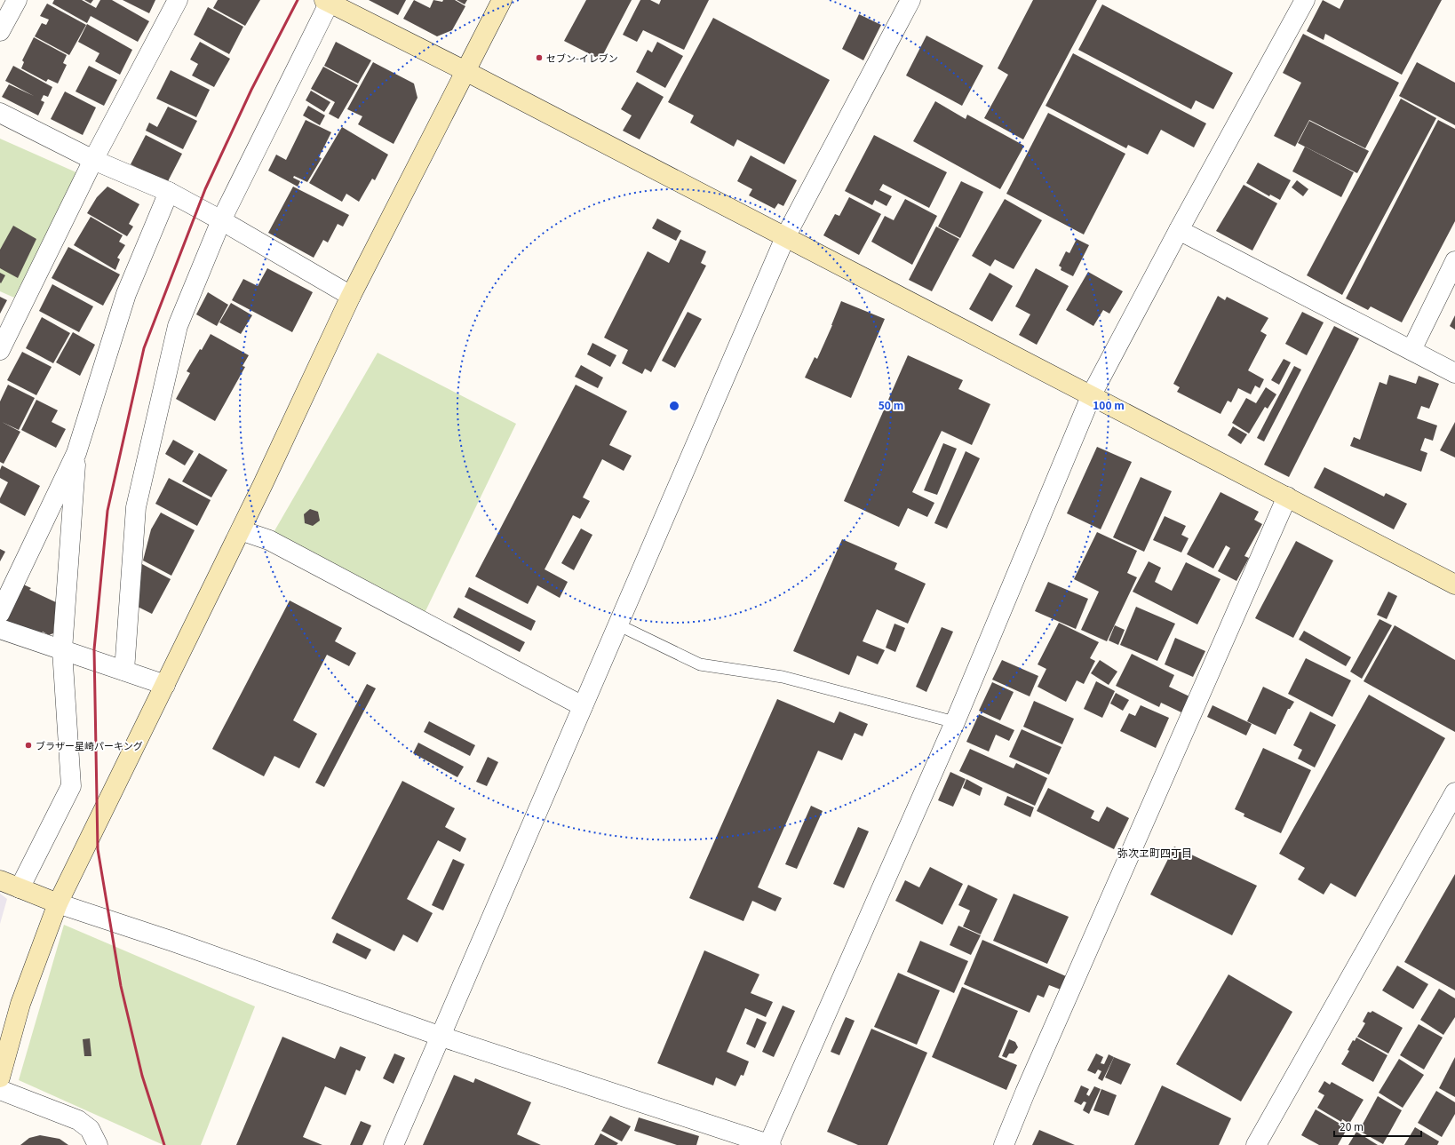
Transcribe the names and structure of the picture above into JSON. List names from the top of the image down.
{
  "districts": ["弥次ヱ町四丁目"],
  "places": ["セブン-イレブン", "ブラザー星崎パーキング"],
  "scale_bar": "20 m",
  "rings": ["50 m", "100 m"]
}
